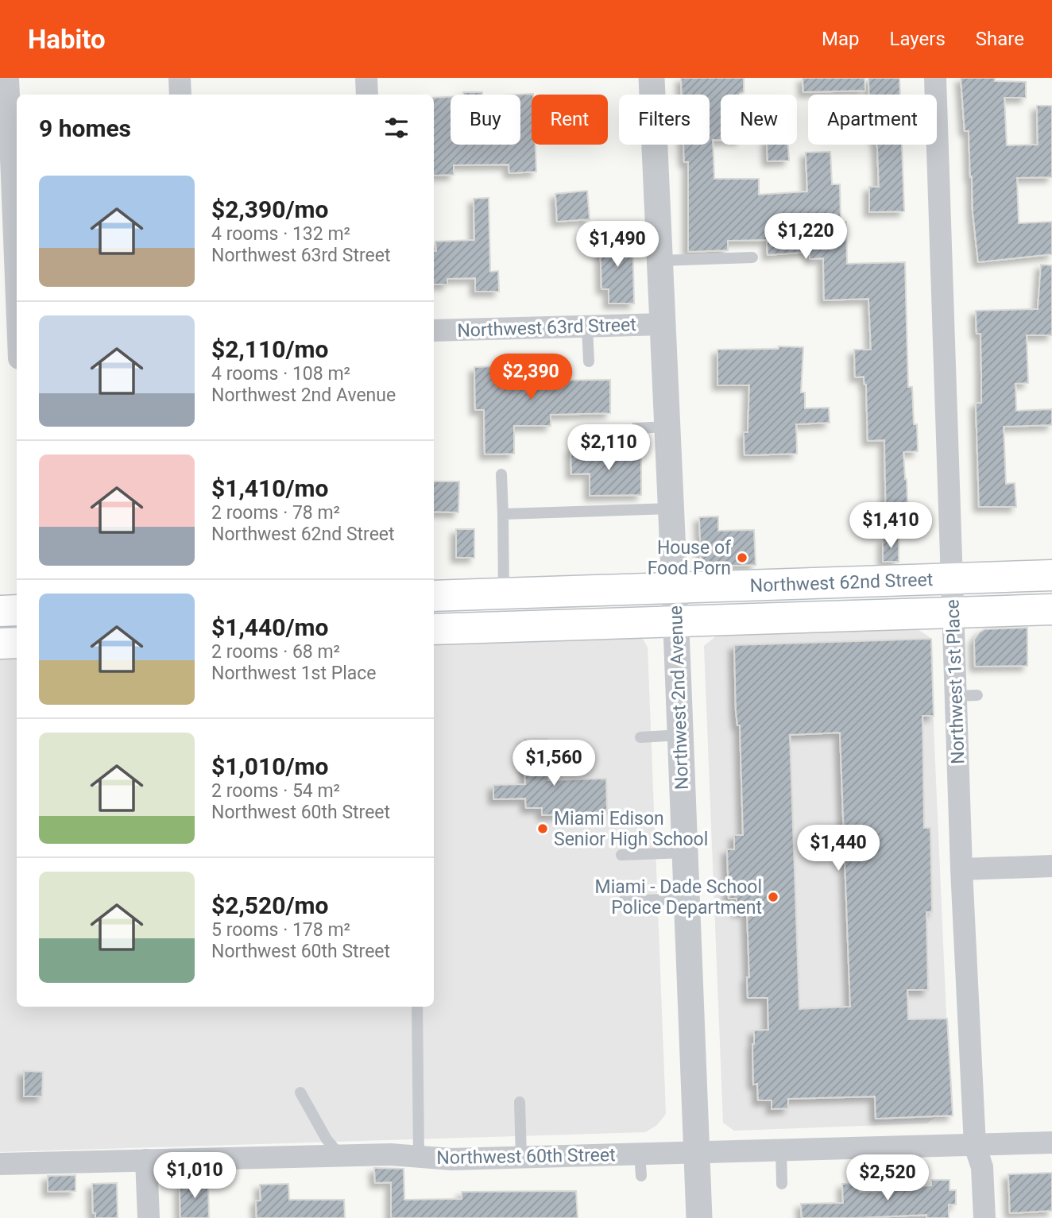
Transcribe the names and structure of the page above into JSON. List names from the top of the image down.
{
  "streets": {
    "main road": ["Northwest 62nd Street"],
    "street": [
      "Northwest 63rd Street",
      "Northwest 1st Place",
      "Northwest 2nd Avenue",
      "Northwest 60th Street"
    ]
  },
  "crossings": [
    ["Northwest 63rd Street", "Northwest 2nd Avenue"],
    ["Northwest 62nd Street", "Northwest 1st Place"],
    ["Northwest 62nd Street", "Northwest 2nd Avenue"],
    ["Northwest 1st Place", "Northwest 60th Street"],
    ["Northwest 2nd Avenue", "Northwest 60th Street"]
  ],
  "places": ["House of Food Porn", "Miami Edison Senior High School", "Miami - Dade School Police Department"],
  "page": {
    "header": "Habito",
    "nav": ["Map", "Layers", "Share"],
    "chip": [
      "Buy",
      "Rent",
      "Filters",
      "New",
      "Apartment"
    ],
    "heading": "9 homes",
    "list": [
      {
        "name": "$2,390/mo",
        "note": "4 rooms · 132 m² · Northwest 63rd Street"
      },
      {
        "name": "$2,110/mo",
        "note": "4 rooms · 108 m² · Northwest 2nd Avenue"
      },
      {
        "name": "$1,410/mo",
        "note": "2 rooms · 78 m² · Northwest 62nd Street"
      },
      {
        "name": "$1,440/mo",
        "note": "2 rooms · 68 m² · Northwest 1st Place"
      },
      {
        "name": "$1,010/mo",
        "note": "2 rooms · 54 m² · Northwest 60th Street"
      },
      {
        "name": "$2,520/mo",
        "note": "5 rooms · 178 m² · Northwest 60th Street"
      }
    ],
    "price": [
      "$1,220",
      "$1,490",
      "$2,390",
      "$2,110",
      "$1,410",
      "$1,560",
      "$1,440",
      "$1,010",
      "$2,520"
    ]
  }
}
